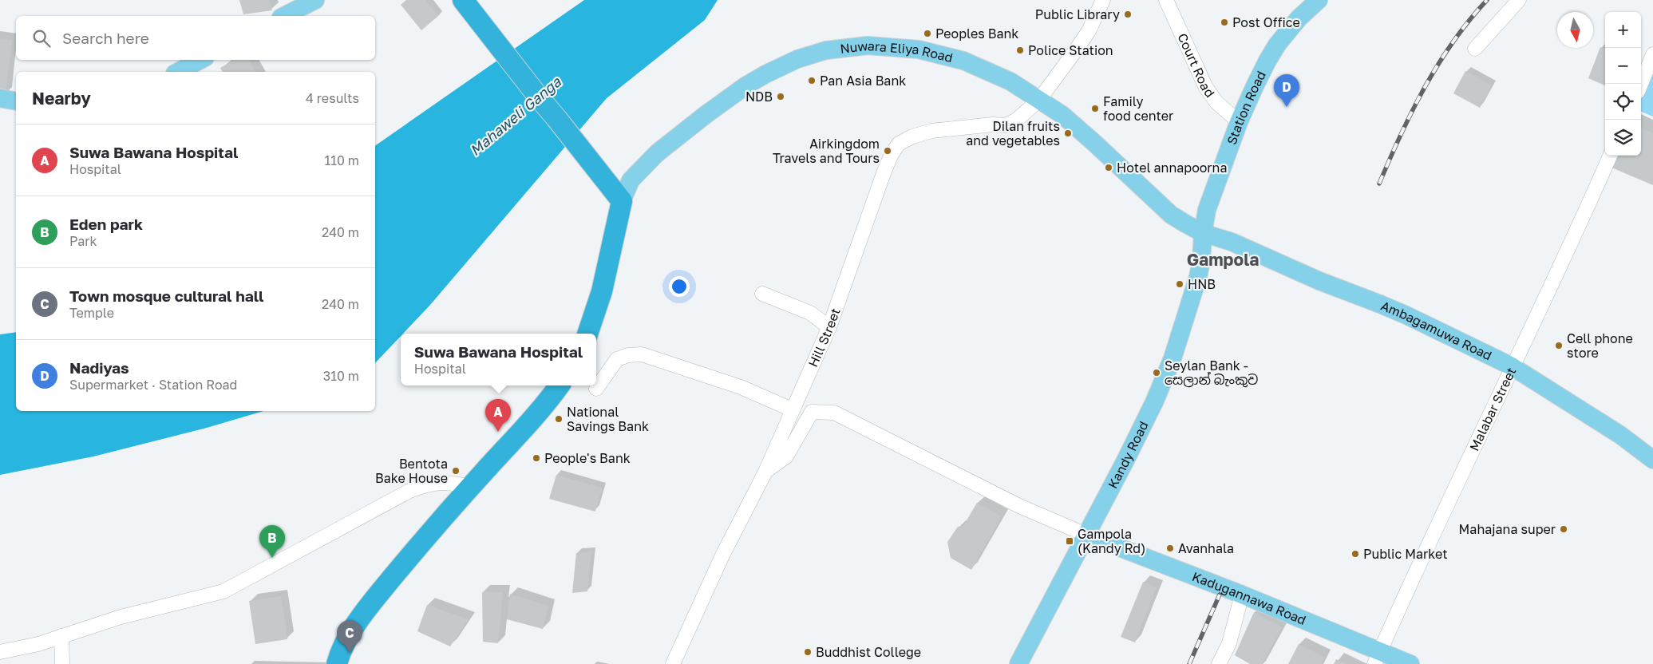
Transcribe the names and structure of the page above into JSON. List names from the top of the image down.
{
  "streets": {
    "main road": [
      "Nuwara Eliya Road",
      "Station Road",
      "Ambagamuwa Road",
      "Kandy Road",
      "Kadugannawa Road"
    ],
    "street": ["Court Road", "Hill Street", "Malabar Street"]
  },
  "crossings": [
    ["Nuwara Eliya Road", "Station Road"],
    ["Nuwara Eliya Road", "Ambagamuwa Road"],
    ["Nuwara Eliya Road", "Hill Street"],
    ["Nuwara Eliya Road", "Kandy Road"],
    ["Court Road", "Station Road"],
    ["Station Road", "Ambagamuwa Road"],
    ["Station Road", "Kandy Road"],
    ["Ambagamuwa Road", "Malabar Street"],
    ["Ambagamuwa Road", "Kandy Road"],
    ["Malabar Street", "Kadugannawa Road"],
    ["Kandy Road", "Kadugannawa Road"]
  ],
  "districts": ["Gampola"],
  "water": ["Mahaweli Ganga"],
  "places": {
    "other": [
      "Public Library",
      "Post Office",
      "Peoples Bank",
      "Police Station",
      "Pan Asia Bank",
      "NDB",
      "Family food center",
      "Dilan fruits and vegetables",
      "Airkingdom Travels and Tours",
      "Hotel annapoorna",
      "HNB",
      "Cell phone store",
      "Seylan Bank - සෙලාන් බැංකුව",
      "National Savings Bank",
      "People's Bank",
      "Bentota Bake House",
      "Mahajana super",
      "Avanhala",
      "Public Market",
      "Buddhist College"
    ],
    "transit": ["Gampola (Kandy Rd)"]
  },
  "north": "bottom",
  "page": {
    "map_buttons": ["+", "−"],
    "search": "Search here",
    "heading": ["Nearby", "4 results"],
    "pins": [
      "D",
      "A",
      "B",
      "C"
    ],
    "list": [
      {
        "mark": "A",
        "name": "Suwa Bawana Hospital",
        "note": "Hospital",
        "value": "110 m"
      },
      {
        "mark": "B",
        "name": "Eden park",
        "note": "Park",
        "value": "240 m"
      },
      {
        "mark": "C",
        "name": "Town mosque cultural hall",
        "note": "Temple",
        "value": "240 m"
      },
      {
        "mark": "D",
        "name": "Nadiyas",
        "note": "Supermarket · Station Road",
        "value": "310 m"
      }
    ],
    "popup": ["Suwa Bawana Hospital", "Hospital"]
  }
}
